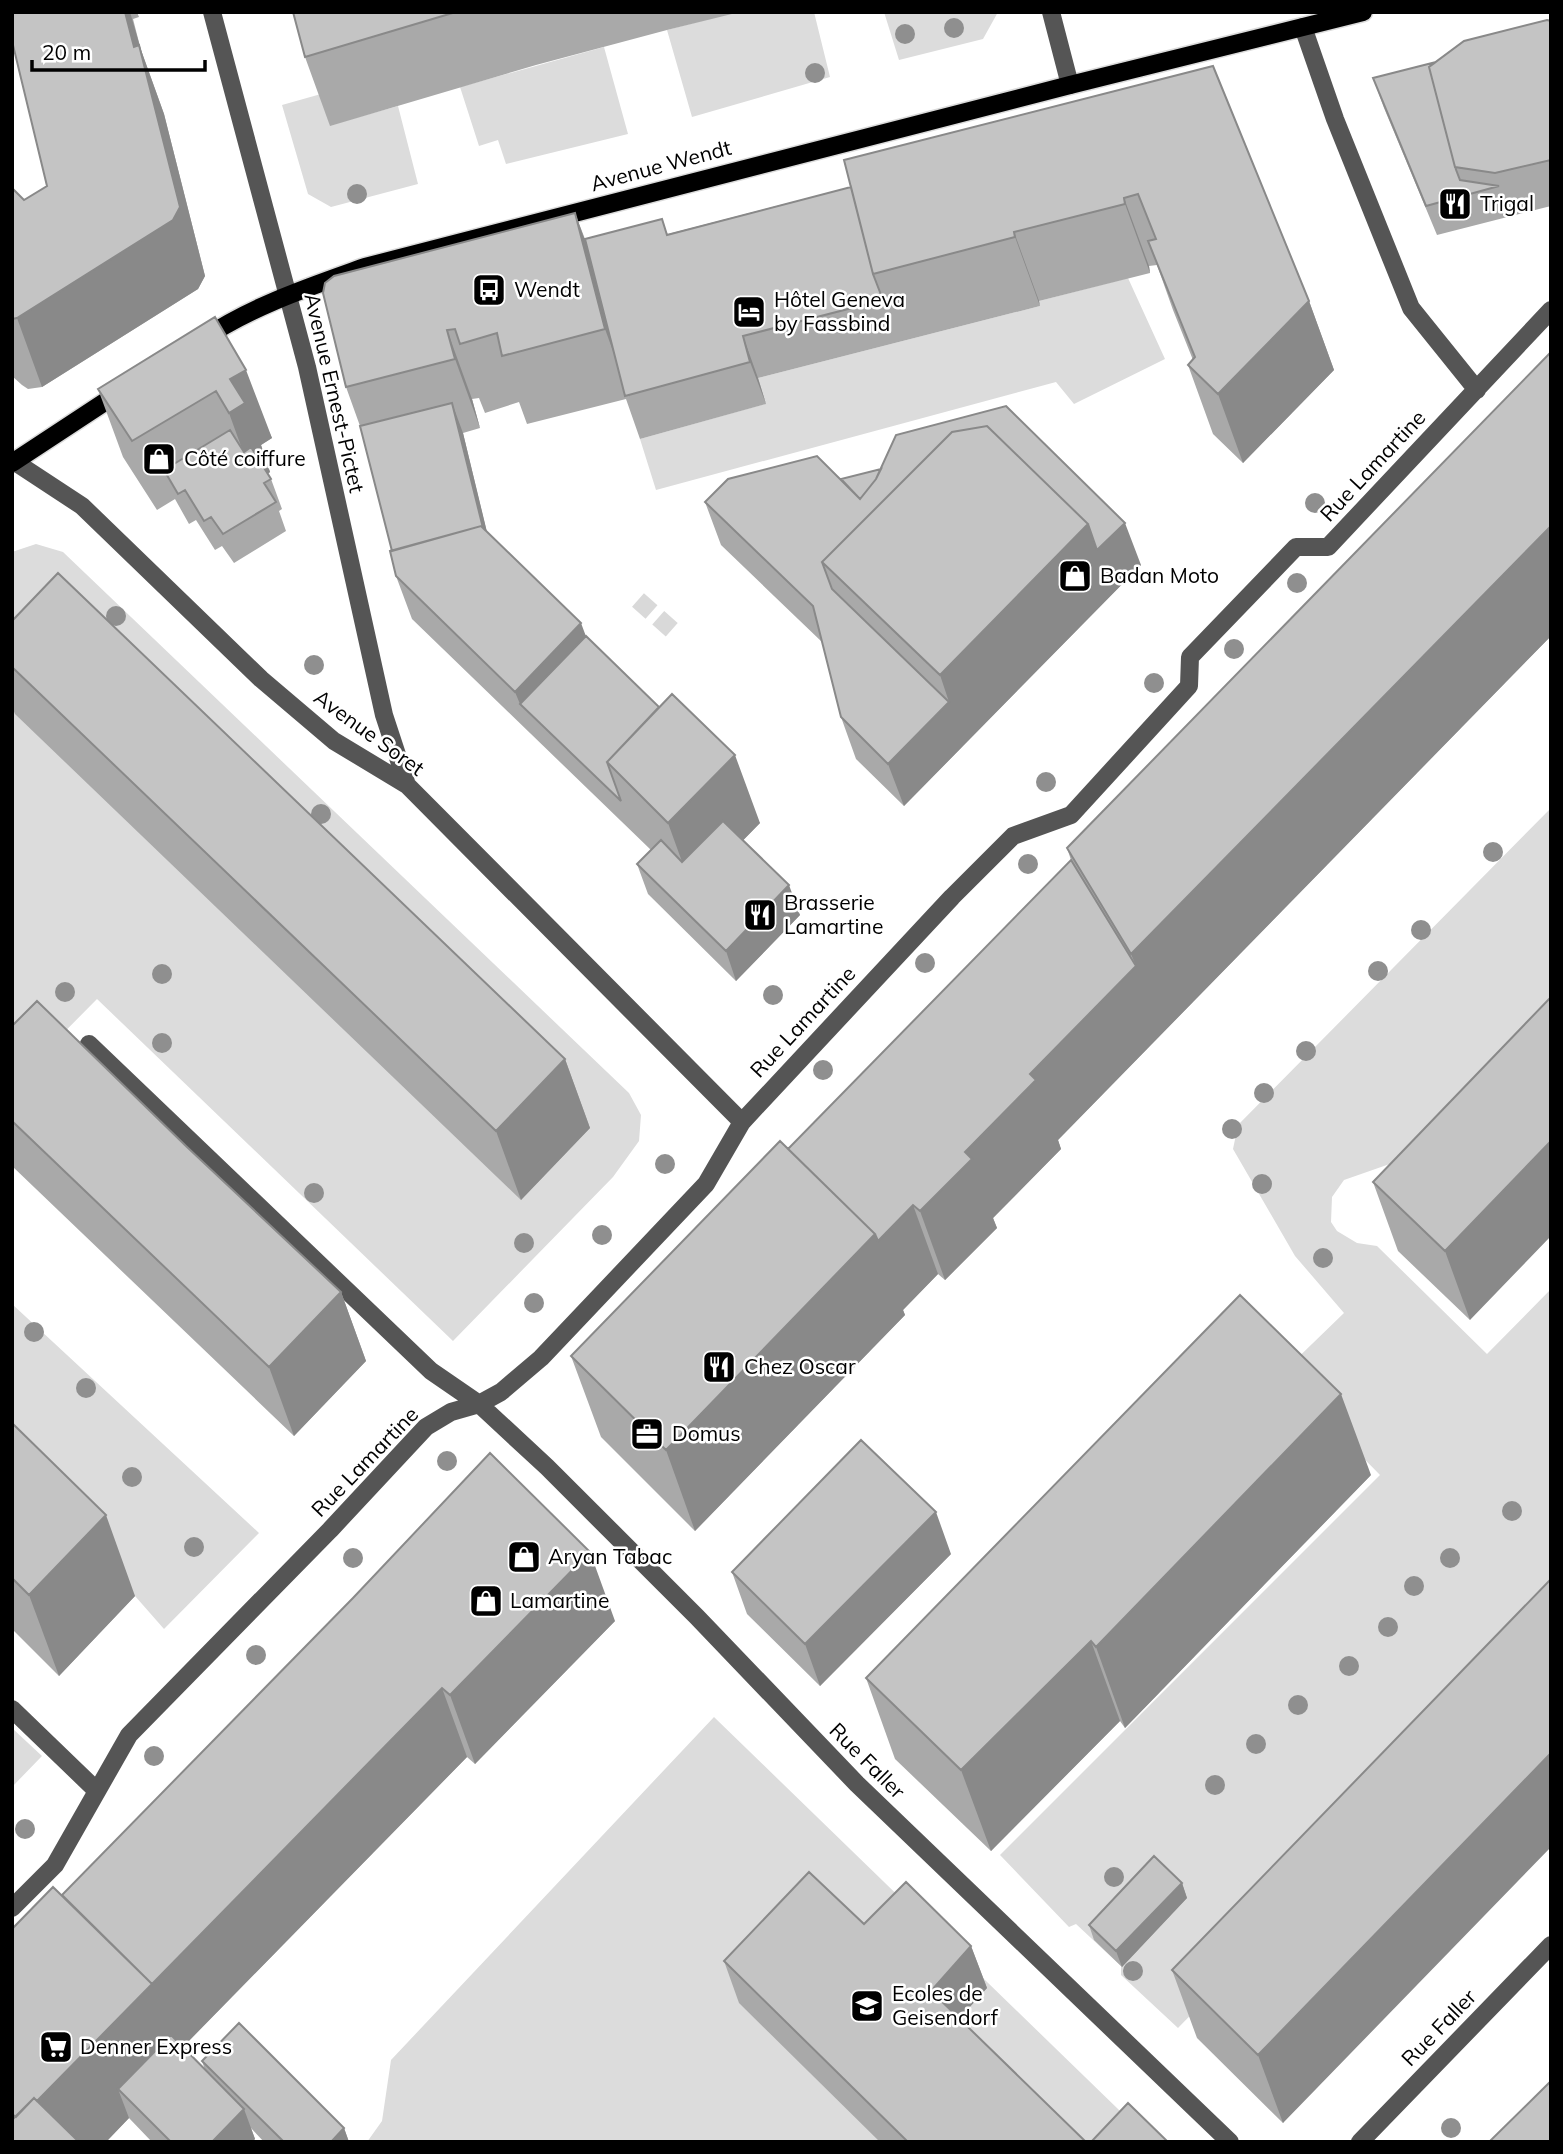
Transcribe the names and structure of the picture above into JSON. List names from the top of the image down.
{
  "streets": {
    "main road": ["Avenue Wendt"],
    "street": [
      "Avenue Ernest-Pictet",
      "Rue Lamartine",
      "Avenue Soret",
      "Rue Faller"
    ]
  },
  "crossings": [
    ["Avenue Wendt", "Avenue Ernest-Pictet"],
    ["Avenue Ernest-Pictet", "Avenue Soret"],
    ["Rue Lamartine", "Avenue Soret"],
    ["Rue Lamartine", "Rue Faller"]
  ],
  "places": {
    "restaurant": ["Trigal", "Brasserie Lamartine", "Chez Oscar"],
    "bus stop": ["Wendt"],
    "hotel": ["Hôtel Geneva by Fassbind"],
    "shop": [
      "Côté coiffure",
      "Badan Moto",
      "Aryan Tabac",
      "Lamartine"
    ],
    "office": ["Domus"],
    "school or university": ["Ecoles de Geisendorf"],
    "supermarket": ["Denner Express"]
  },
  "scale_bar": "20 m"
}
